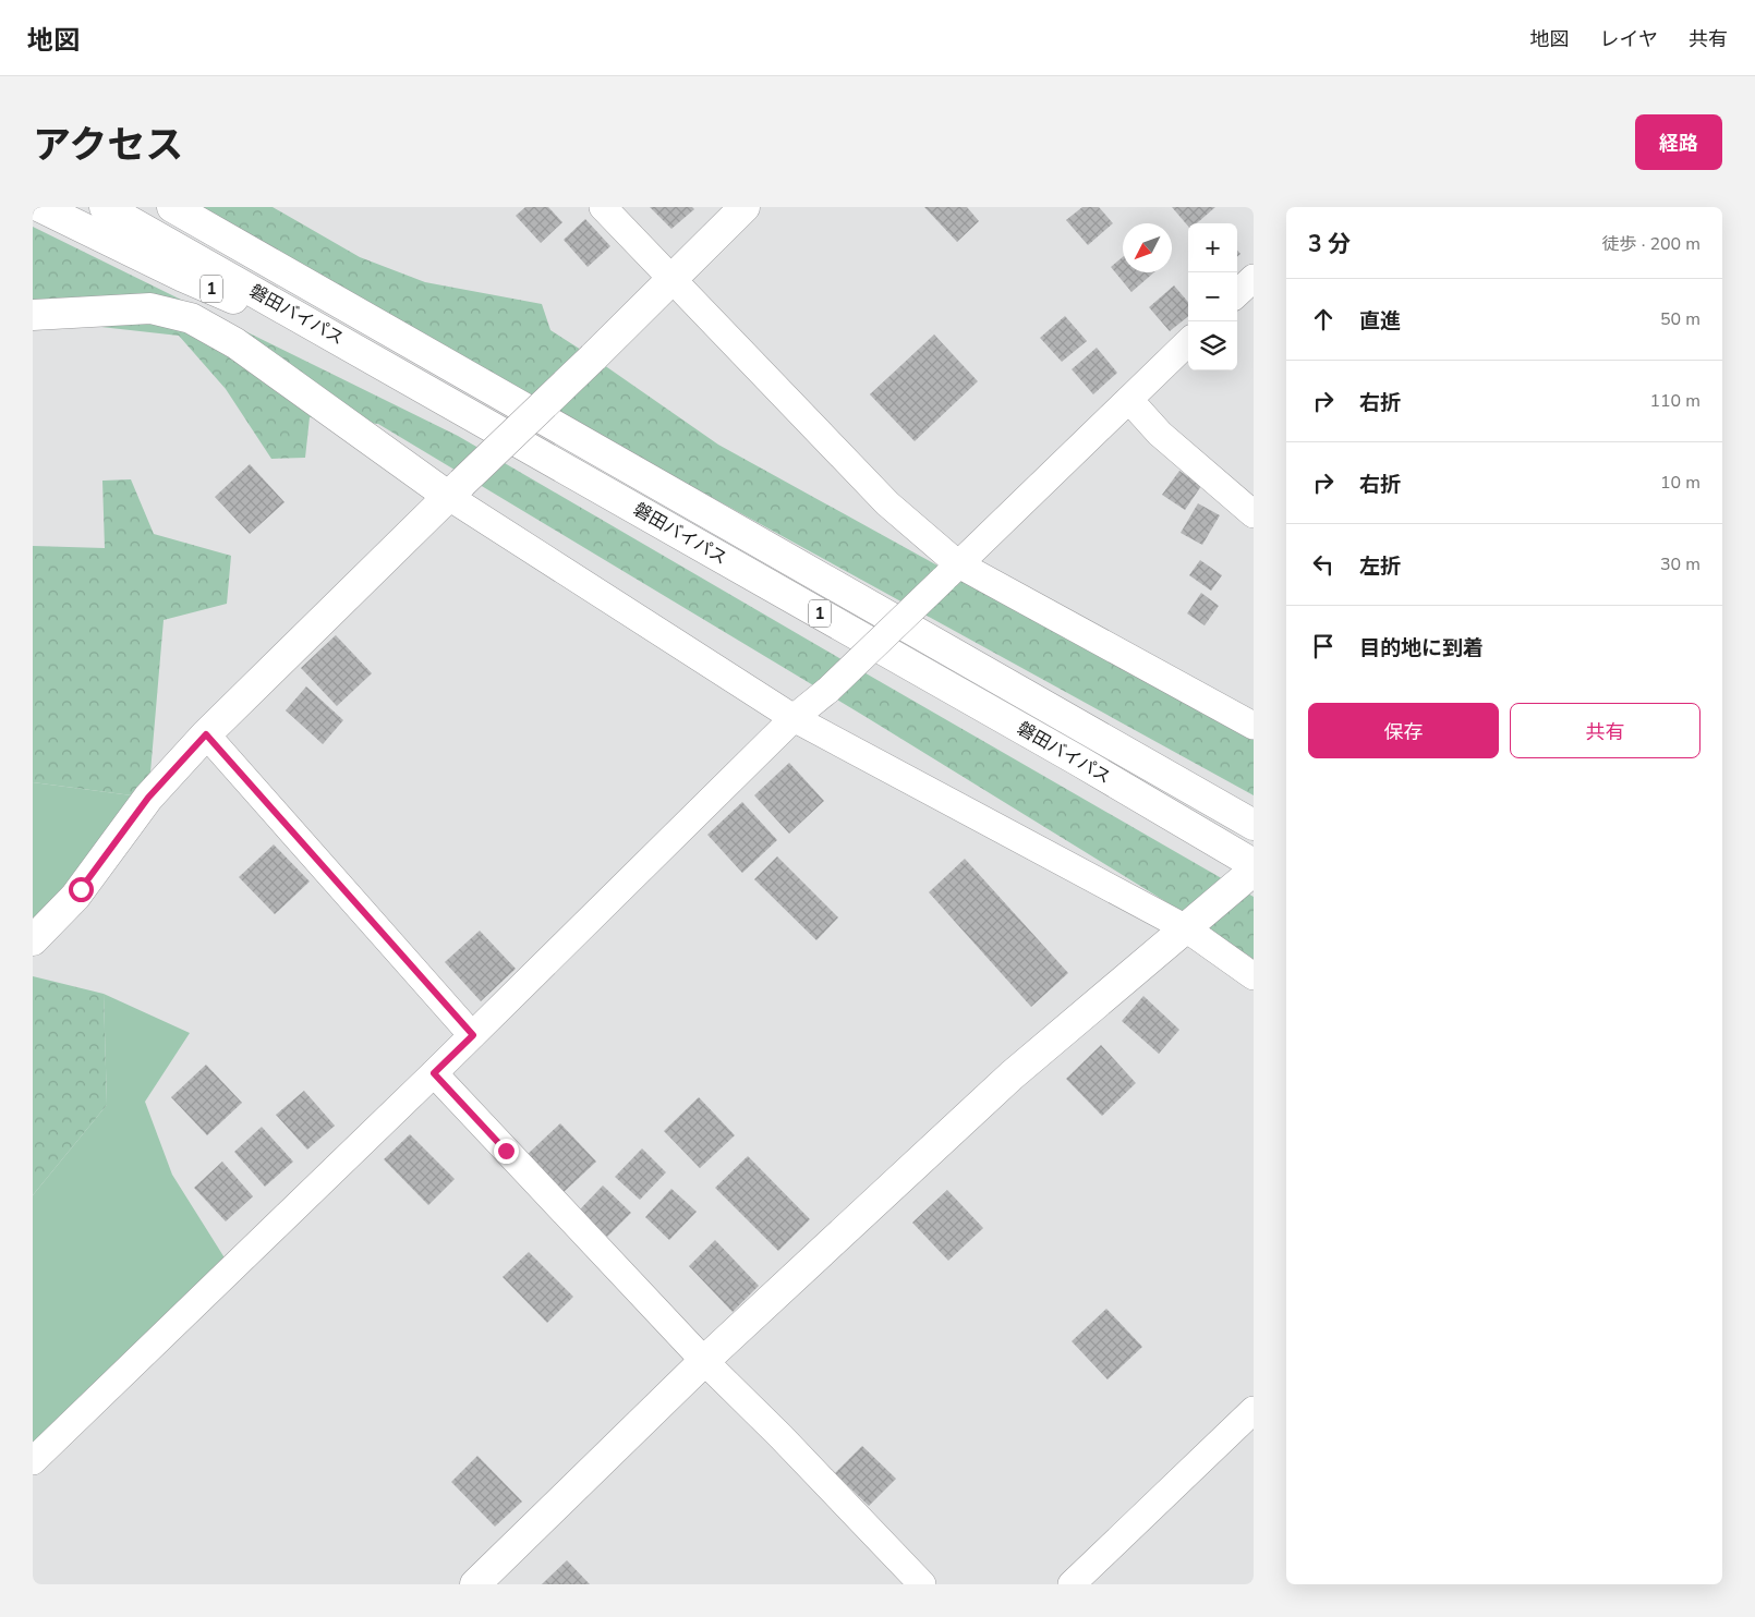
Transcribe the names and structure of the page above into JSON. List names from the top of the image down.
{
  "streets": {
    "main road": ["1", "磐田バイパス"]
  },
  "crossings": [
    ["1", "磐田バイパス"]
  ],
  "north": "bottom left",
  "page": {
    "header": "地図",
    "nav": ["地図", "レイヤ", "共有"],
    "title": "アクセス",
    "buttons": [
      "経路",
      ["保存", "共有"]
    ],
    "heading": ["3 分", "徒歩 · 200 m"],
    "map_buttons": ["+", "−"],
    "list": [
      ["直進", "50 m"],
      ["右折", "110 m"],
      ["右折", "10 m"],
      ["左折", "30 m"],
      "目的地に到着"
    ]
  }
}
